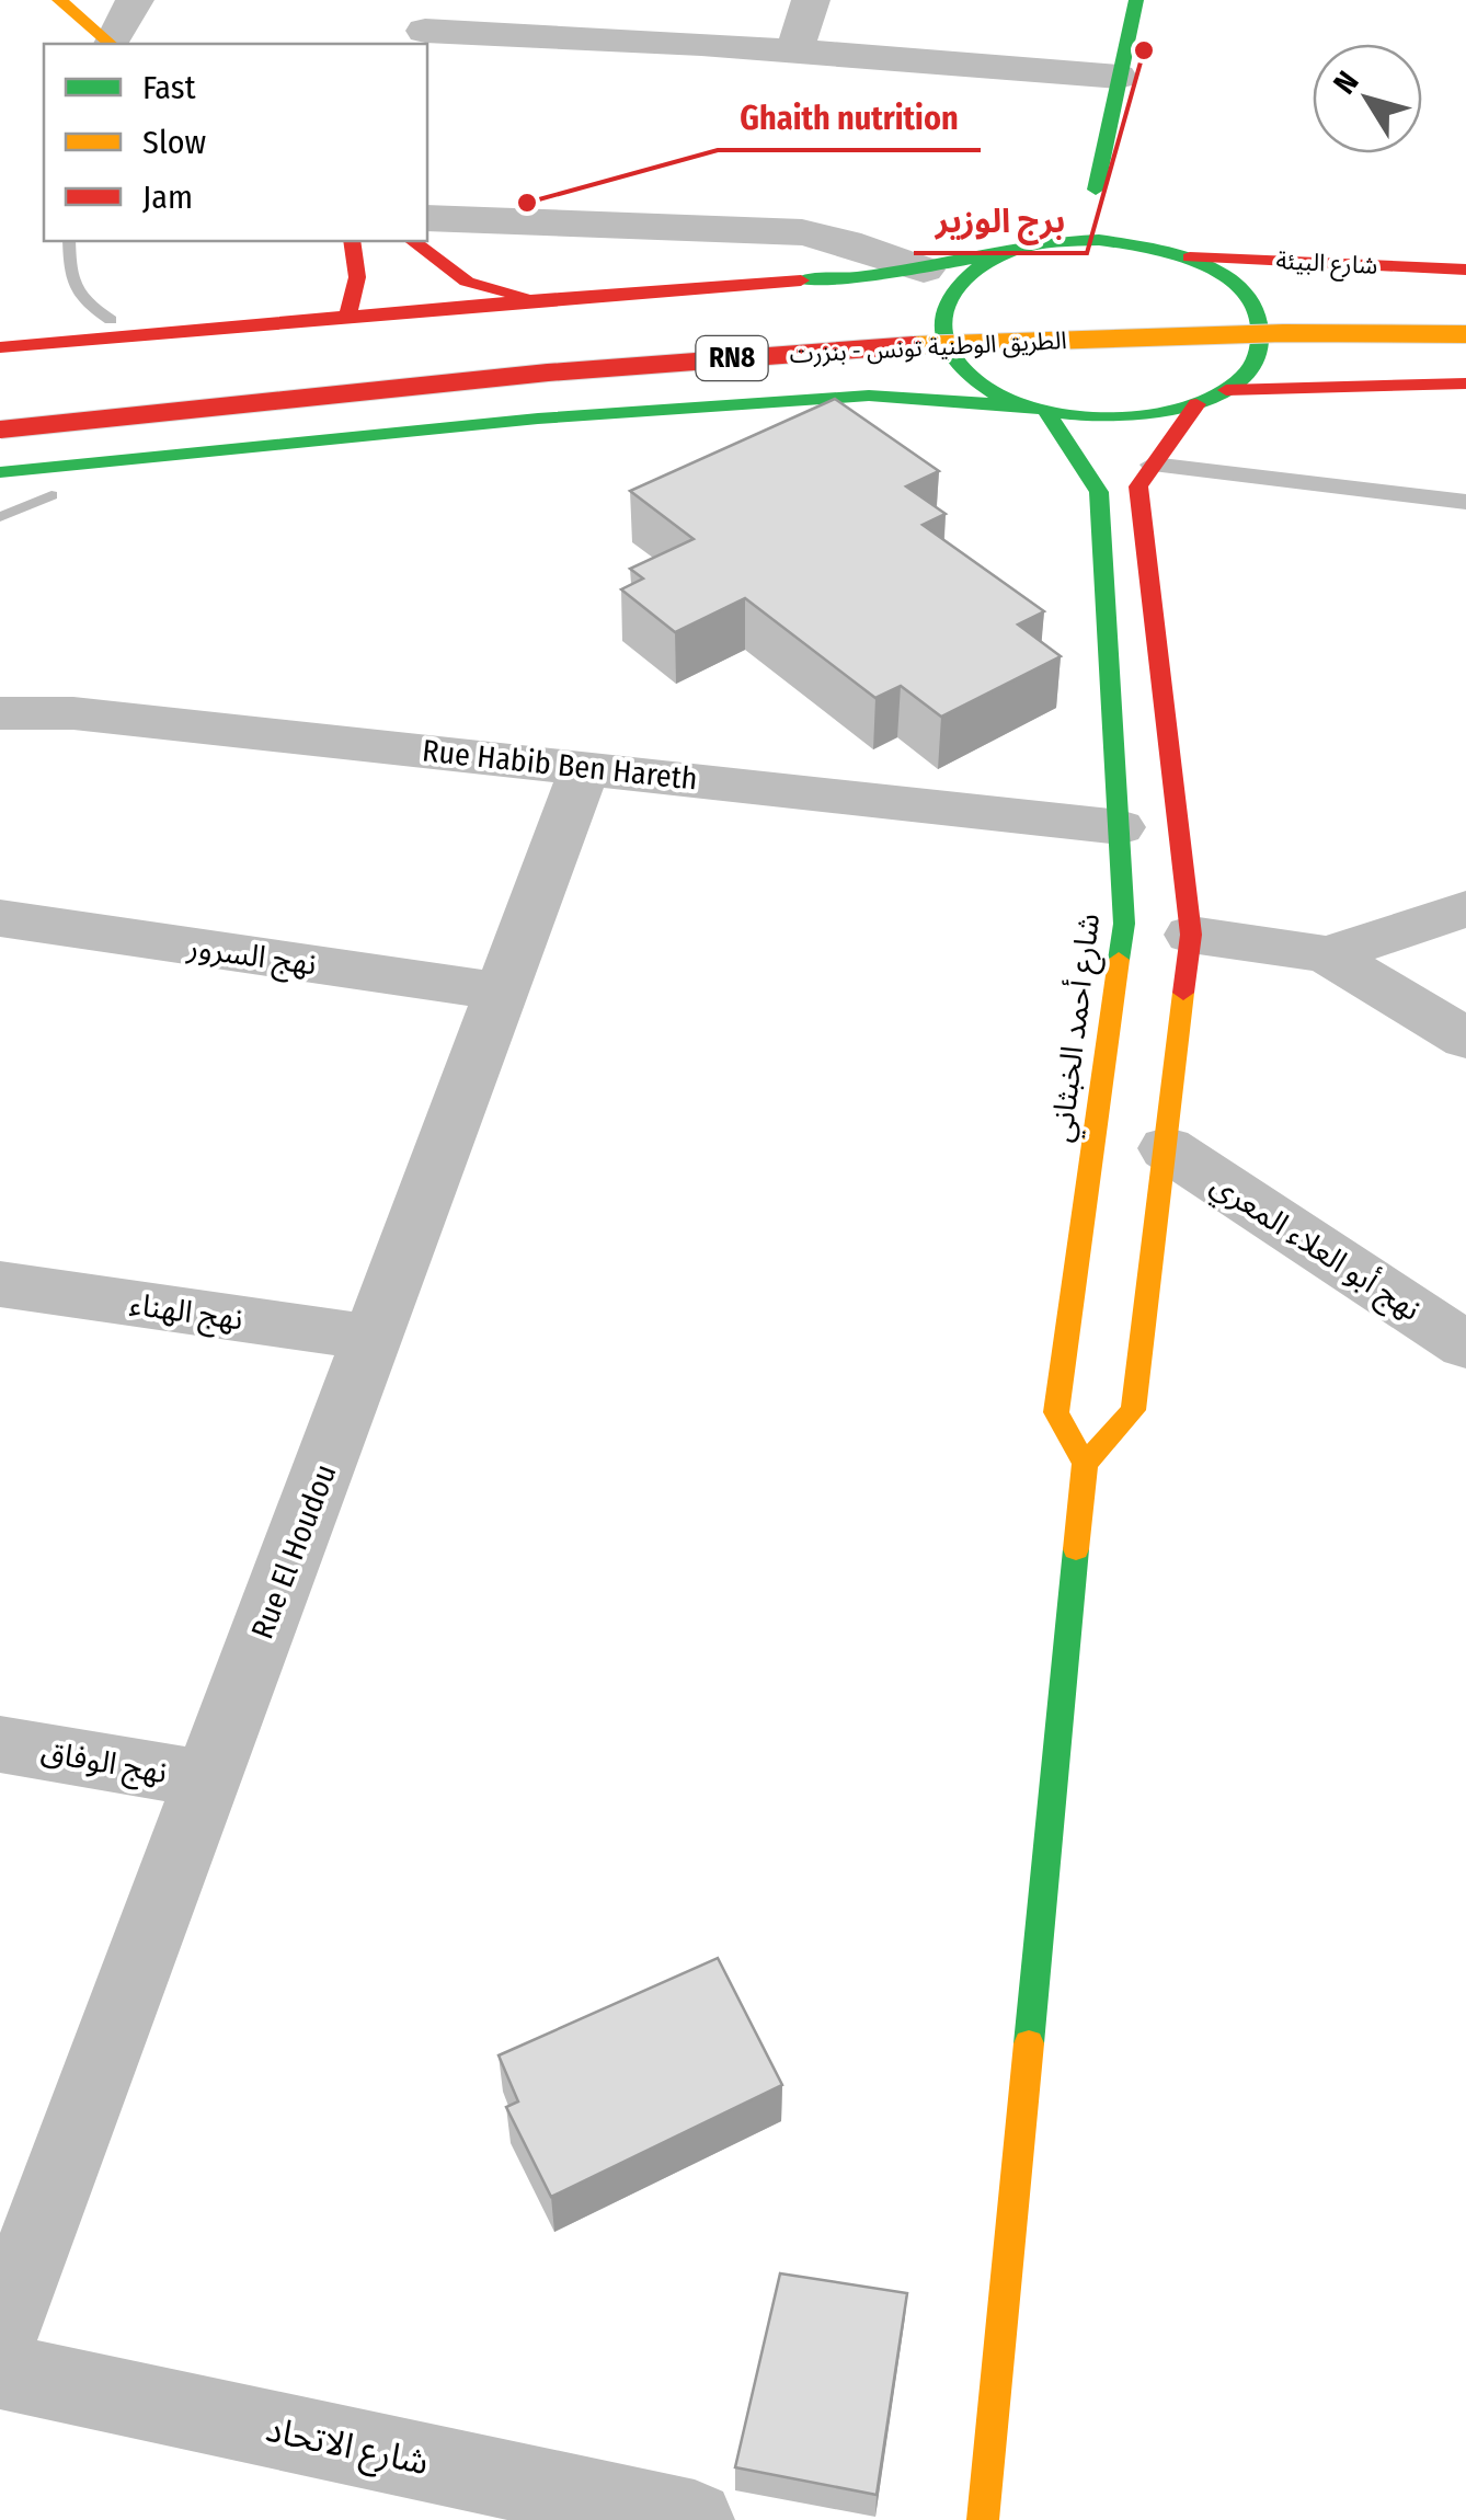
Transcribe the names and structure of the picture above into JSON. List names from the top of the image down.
{
  "streets": {
    "main road": [
      "شارع البيئة",
      "الطريق الوطنية تونس - بنزرت",
      "RN8",
      "شارع أحمد الخبثاني"
    ],
    "street": [
      "Rue Habib Ben Hareth",
      "نهج السرور",
      "نهج أبو العلاء المعري",
      "نهج الهناء",
      "Rue El Houdou",
      "نهج الوفاق",
      "شارع الاتحاد"
    ]
  },
  "crossings": [
    ["شارع البيئة", "شارع أحمد الخبثاني"],
    ["Rue Habib Ben Hareth", "شارع أحمد الخبثاني"],
    ["Rue Habib Ben Hareth", "Rue El Houdou"],
    ["نهج السرور", "Rue El Houdou"],
    ["نهج الهناء", "Rue El Houdou"],
    ["Rue El Houdou", "نهج الوفاق"]
  ],
  "places": ["برج الوزير", "Ghaith nutrition"],
  "legend": ["Fast", "Slow", "Jam"],
  "north": "top left"
}
